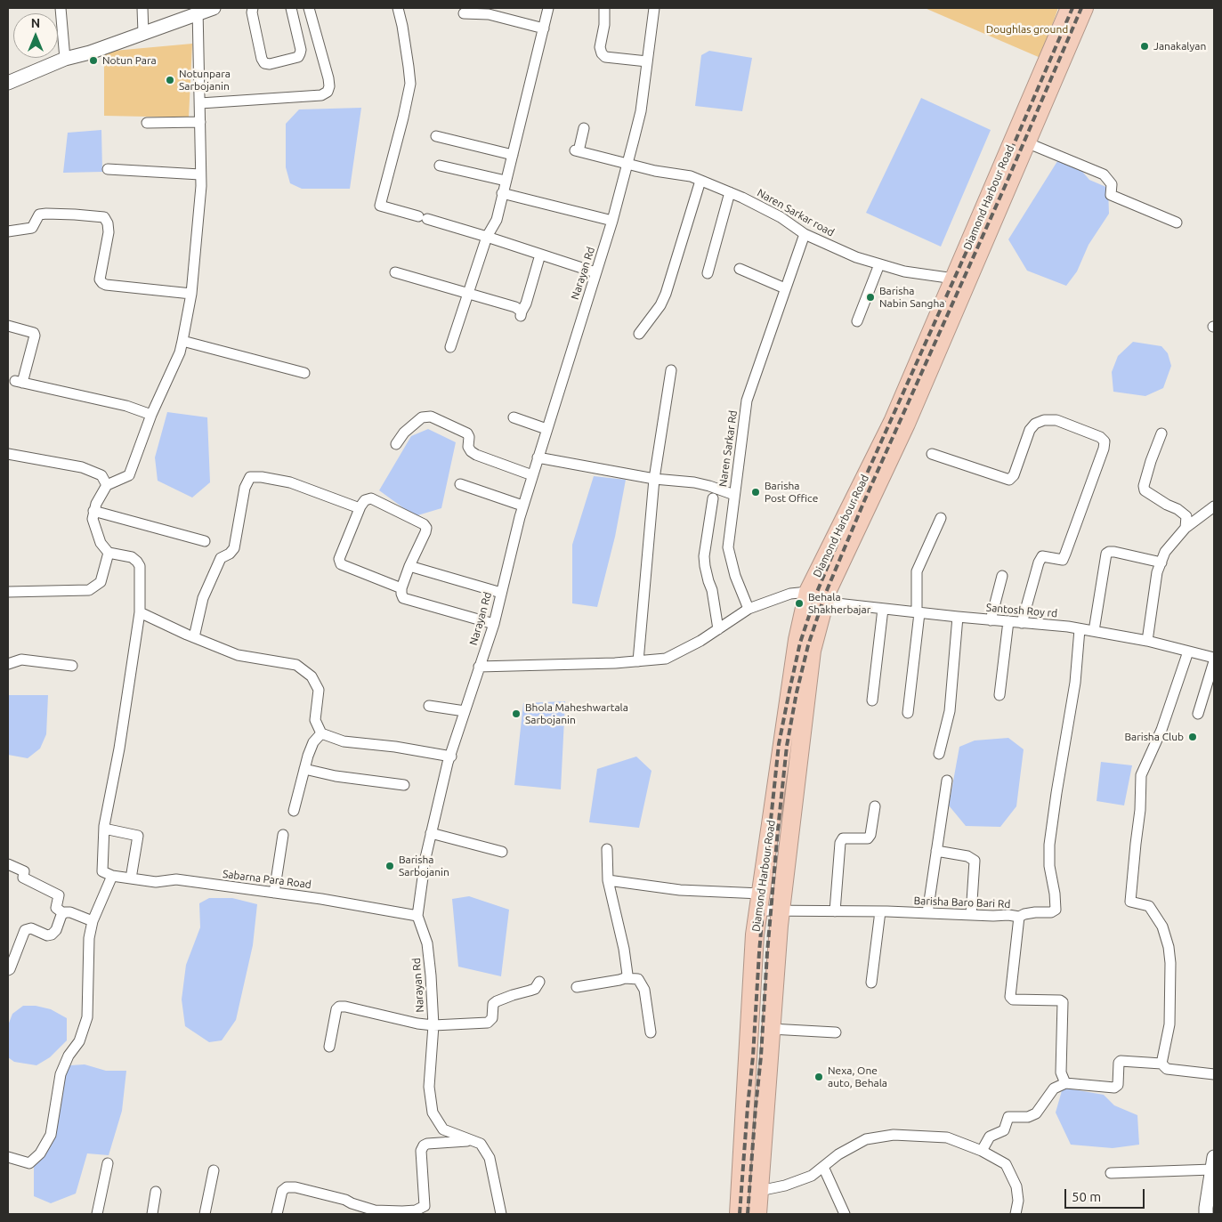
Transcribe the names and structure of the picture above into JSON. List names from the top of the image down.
{
  "streets": {
    "highway": ["Diamond Harbour Road"],
    "street": [
      "Naren Sarkar road",
      "Narayan Rd",
      "Naren Sarkar Rd",
      "Santosh Roy rd",
      "Sabarna Para Road",
      "Barisha Baro Bari Rd"
    ]
  },
  "crossings": [
    ["Diamond Harbour Road", "Naren Sarkar road"],
    ["Diamond Harbour Road", "Santosh Roy rd"],
    ["Diamond Harbour Road", "Barisha Baro Bari Rd"],
    ["Naren Sarkar road", "Narayan Rd"],
    ["Naren Sarkar road", "Naren Sarkar Rd"],
    ["Narayan Rd", "Sabarna Para Road"]
  ],
  "parks": ["Doughlas ground"],
  "places": [
    "Janakalyan",
    "Notun Para",
    "Notunpara Sarbojanin",
    "Barisha Nabin Sangha",
    "Barisha Post Office",
    "Behala Shakherbajar",
    "Bhola Maheshwartala Sarbojanin",
    "Barisha Club",
    "Barisha Sarbojanin",
    "Nexa, One auto, Behala"
  ],
  "scale_bar": "50 m",
  "north": "top"
}
